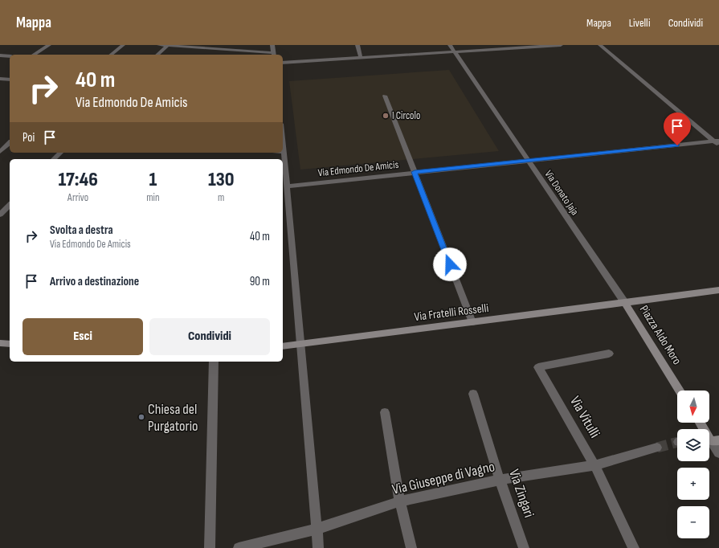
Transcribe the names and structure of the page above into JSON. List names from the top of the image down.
{
  "streets": {
    "street": [
      "Via Edmondo De Amicis",
      "Via Donato Jaja",
      "Via Fratelli Rosselli",
      "Piazza Aldo Moro",
      "Via Vitulli",
      "Via Giuseppe di Vagno",
      "Via Zingari"
    ]
  },
  "crossings": [
    ["Via Edmondo De Amicis", "Via Donato Jaja"],
    ["Via Donato Jaja", "Via Fratelli Rosselli"],
    ["Via Donato Jaja", "Piazza Aldo Moro"],
    ["Via Fratelli Rosselli", "Piazza Aldo Moro"],
    ["Via Vitulli", "Via Giuseppe di Vagno"],
    ["Via Giuseppe di Vagno", "Via Zingari"]
  ],
  "places": ["I Circolo", "Chiesa del Purgatorio"],
  "north": "bottom",
  "page": {
    "header": "Mappa",
    "nav": ["Mappa", "Livelli", "Condividi"],
    "turn": ["40 m", "Via Edmondo De Amicis"],
    "then": "Poi",
    "eta": [
      "17:46",
      "Arrivo",
      "1",
      "min",
      "130",
      "m"
    ],
    "list": [
      {
        "name": "Svolta a destra",
        "note": "Via Edmondo De Amicis",
        "value": "40 m"
      },
      {
        "name": "Arrivo a destinazione",
        "value": "90 m"
      }
    ],
    "buttons": ["Esci", "Condividi"],
    "map_buttons": ["+", "−"]
  }
}
